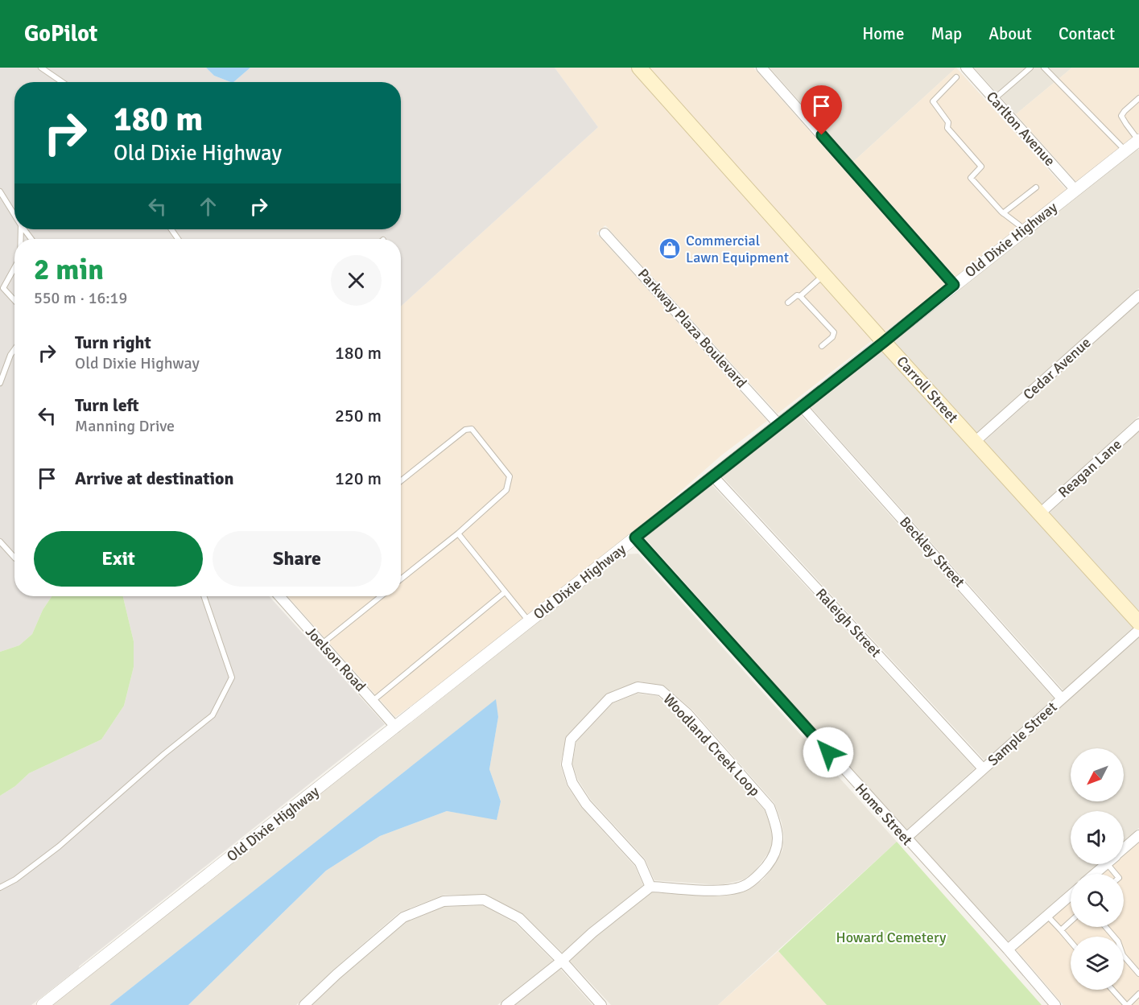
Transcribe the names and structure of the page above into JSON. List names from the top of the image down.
{
  "streets": {
    "main road": ["Carroll Street"],
    "street": [
      "Carlton Avenue",
      "Old Dixie Highway",
      "Parkway Plaza Boulevard",
      "Cedar Avenue",
      "Reagan Lane",
      "Beckley Street",
      "Raleigh Street",
      "Joelson Road",
      "Sample Street",
      "Woodland Creek Loop",
      "Home Street"
    ]
  },
  "crossings": [
    ["Carlton Avenue", "Old Dixie Highway"],
    ["Old Dixie Highway", "Parkway Plaza Boulevard"],
    ["Old Dixie Highway", "Carroll Street"],
    ["Old Dixie Highway", "Beckley Street"],
    ["Old Dixie Highway", "Raleigh Street"],
    ["Old Dixie Highway", "Joelson Road"],
    ["Old Dixie Highway", "Home Street"],
    ["Cedar Avenue", "Carroll Street"],
    ["Carroll Street", "Reagan Lane"],
    ["Beckley Street", "Sample Street"],
    ["Raleigh Street", "Sample Street"],
    ["Sample Street", "Home Street"]
  ],
  "parks": ["Howard Cemetery"],
  "places": {
    "shop": ["Commercial Lawn Equipment"]
  },
  "north": "bottom left",
  "page": {
    "header": "GoPilot",
    "nav": [
      "Home",
      "Map",
      "About",
      "Contact"
    ],
    "turn": ["180 m", "Old Dixie Highway"],
    "heading": ["2 min", "550 m · 16:19"],
    "list": [
      {
        "name": "Turn right",
        "note": "Old Dixie Highway",
        "value": "180 m"
      },
      {
        "name": "Turn left",
        "note": "Manning Drive",
        "value": "250 m"
      },
      {
        "name": "Arrive at destination",
        "value": "120 m"
      }
    ],
    "buttons": ["Exit", "Share"]
  }
}
